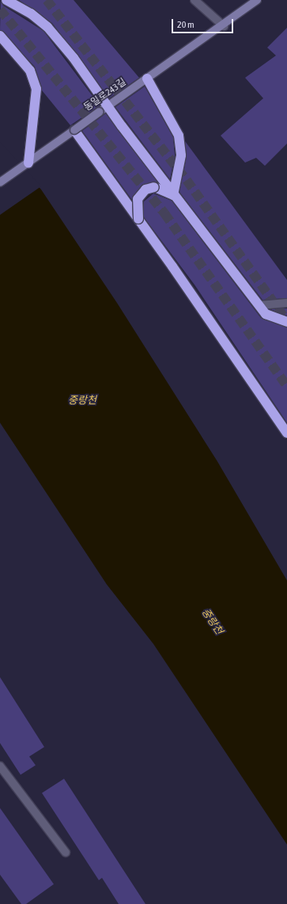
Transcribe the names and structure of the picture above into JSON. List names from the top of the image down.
{
  "streets": {
    "main road": ["동일로243길"]
  },
  "water": ["중랑천"],
  "scale_bar": "20 m"
}
